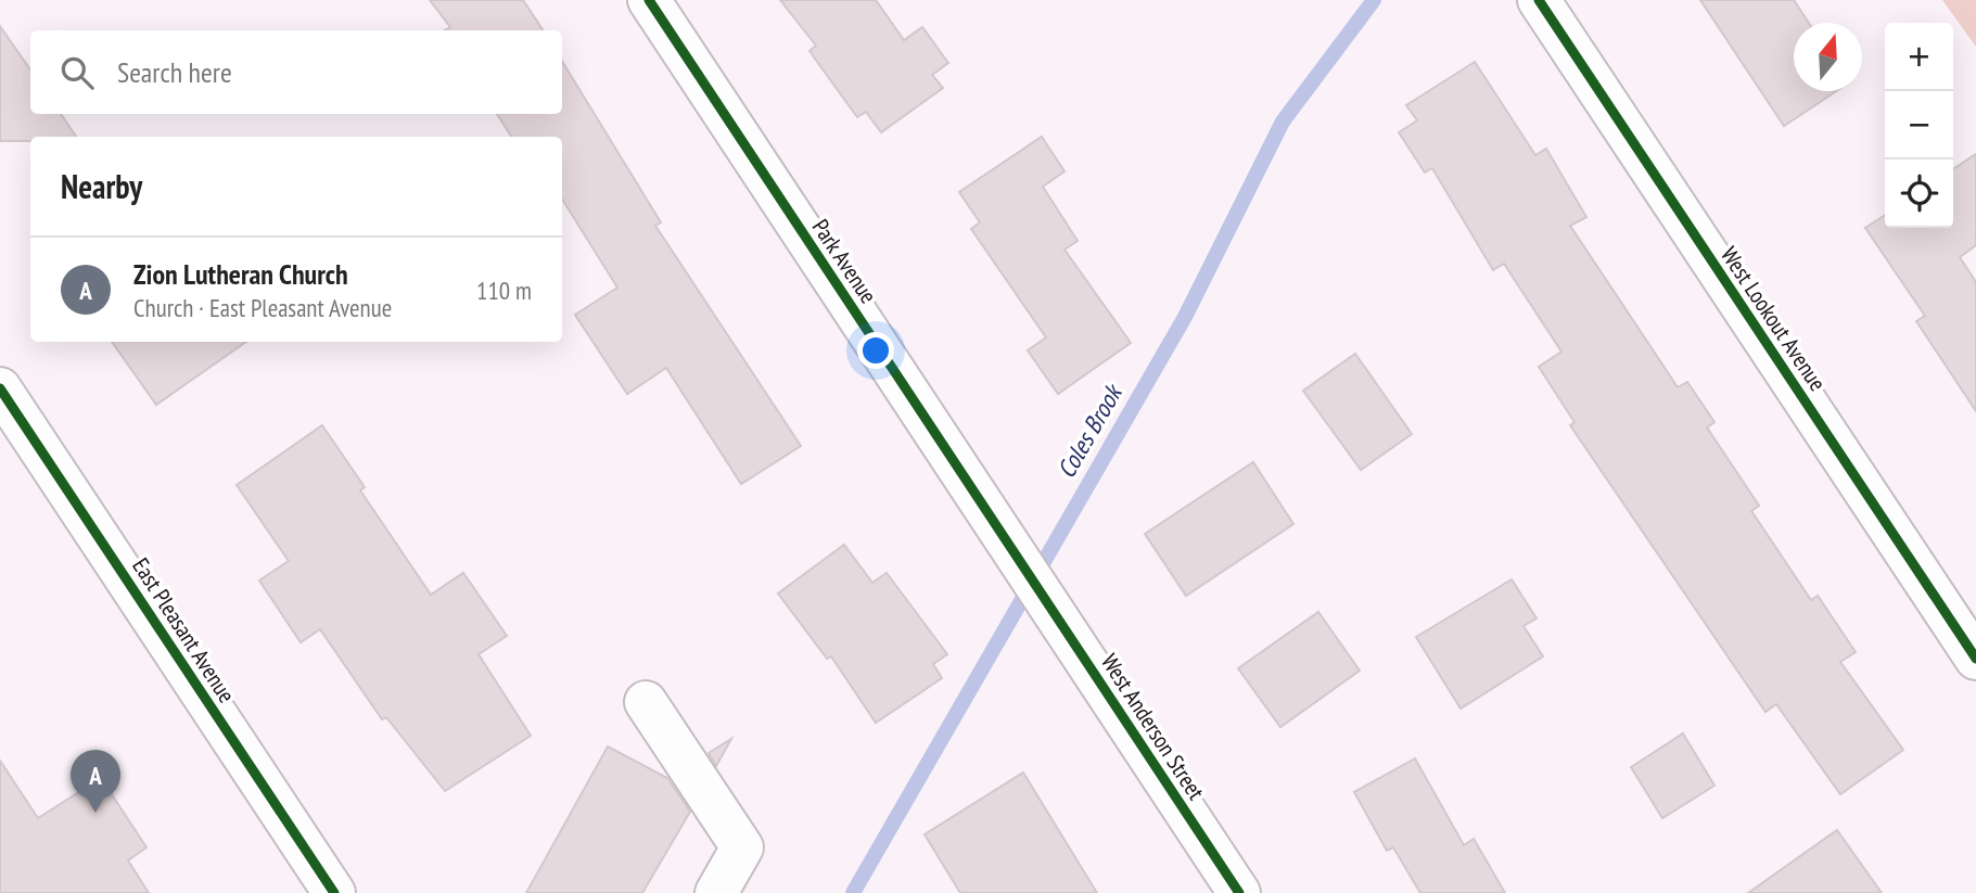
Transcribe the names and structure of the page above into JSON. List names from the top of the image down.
{
  "streets": {
    "street": [
      "Park Avenue",
      "West Lookout Avenue",
      "East Pleasant Avenue",
      "West Anderson Street"
    ]
  },
  "crossings": [
    ["Park Avenue", "West Anderson Street"]
  ],
  "water": ["Coles Brook"],
  "north": "top",
  "page": {
    "map_buttons": ["+", "−"],
    "search": "Search here",
    "heading": "Nearby",
    "list": [
      {
        "mark": "A",
        "name": "Zion Lutheran Church",
        "note": "Church · East Pleasant Avenue",
        "value": "110 m"
      }
    ],
    "pins": "A"
  }
}
